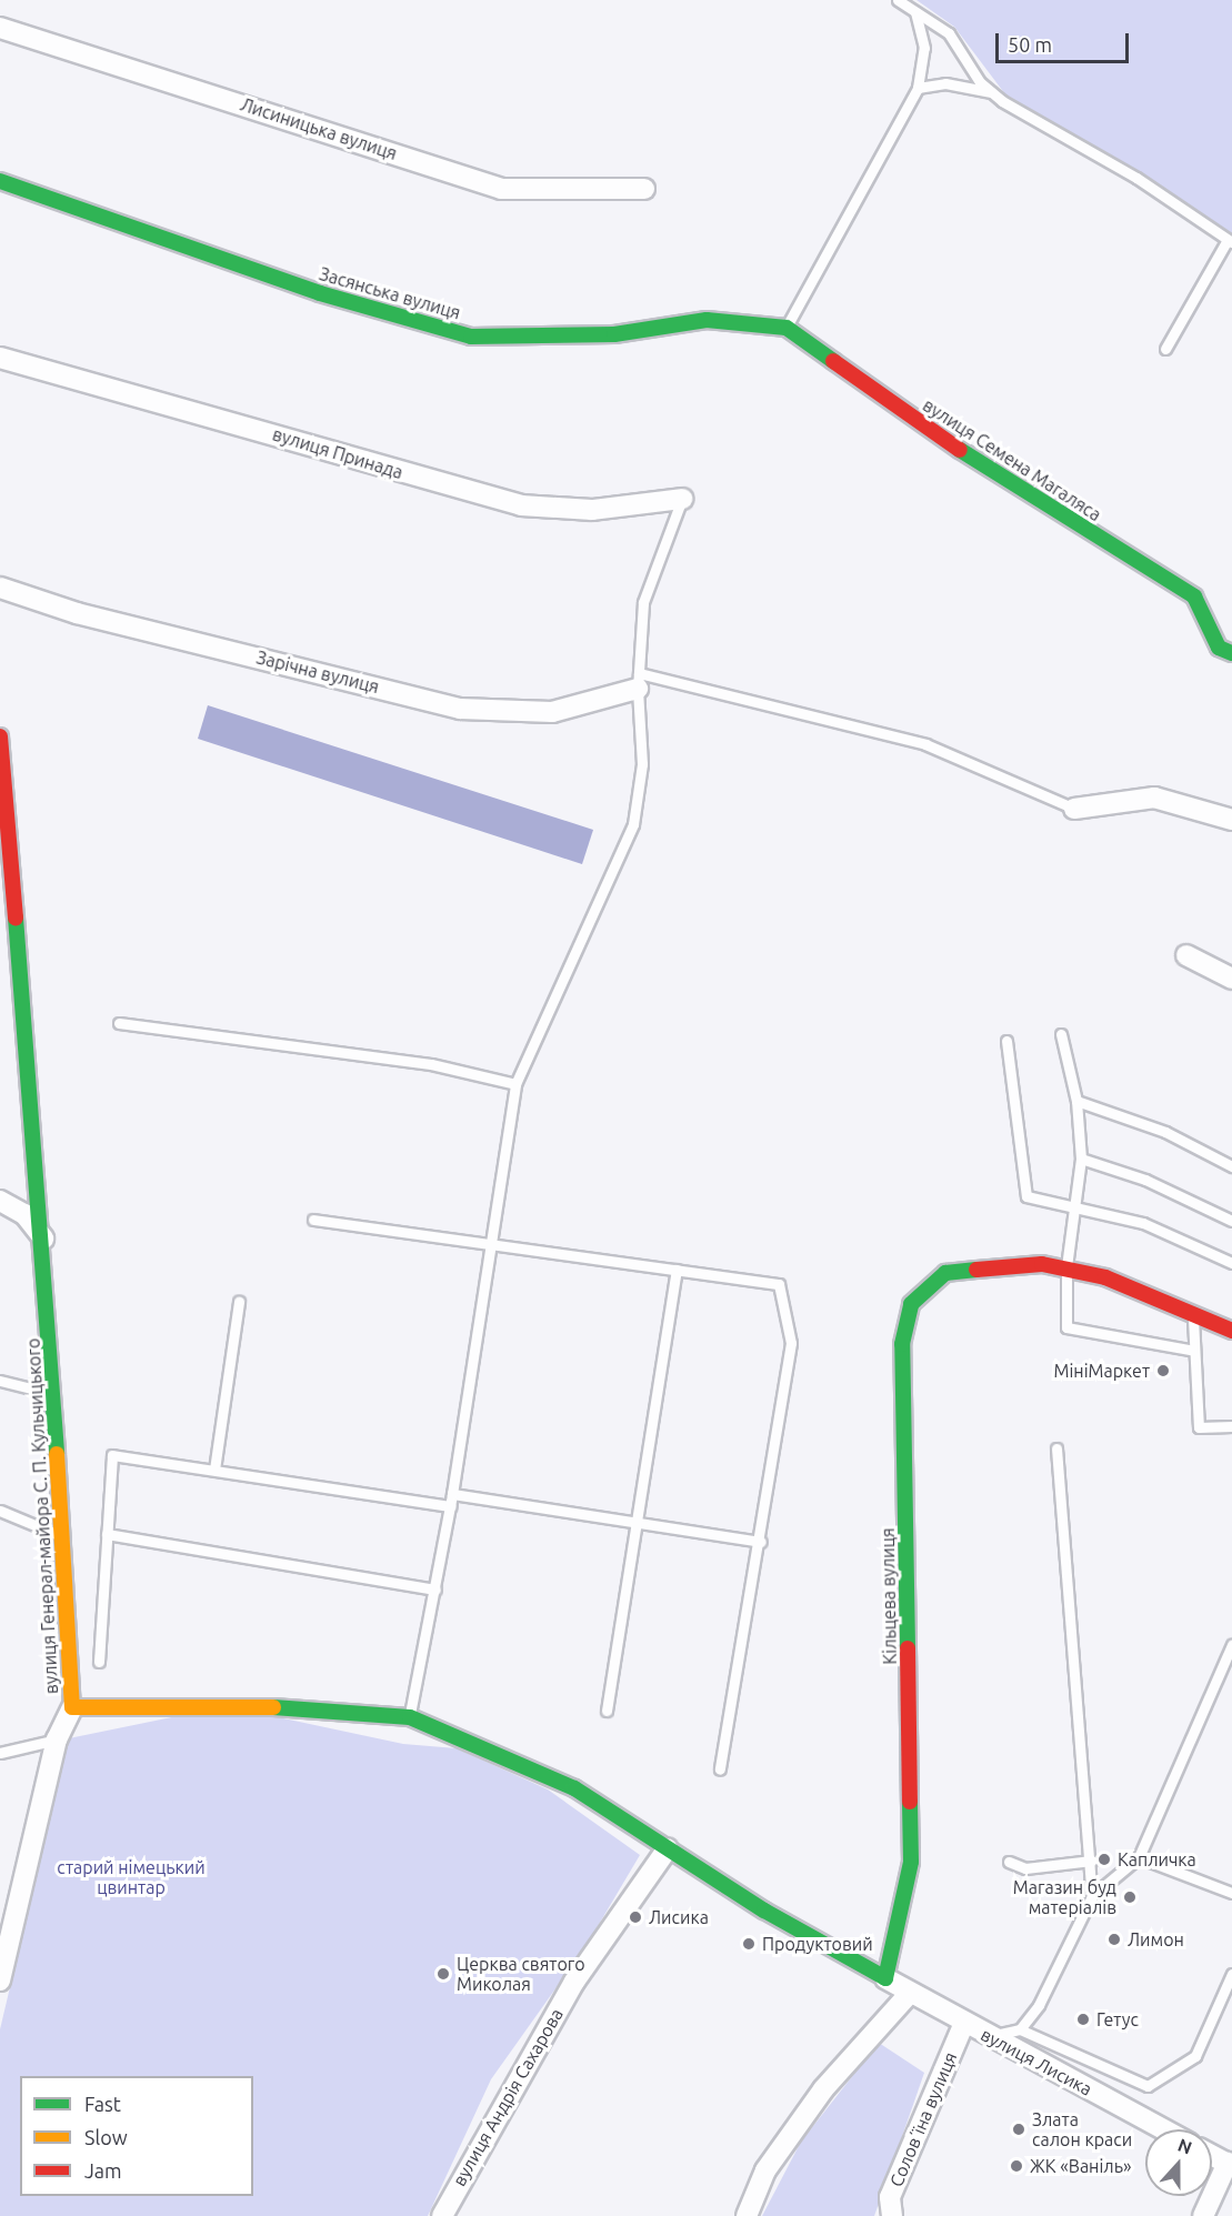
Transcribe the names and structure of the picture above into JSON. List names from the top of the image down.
{
  "streets": {
    "street": [
      "Лисиницька вулиця",
      "Засянська вулиця",
      "вулиця Принада",
      "вулиця Семена Магаляса",
      "Зарічна вулиця",
      "вулиця Генерал-майора С. П. Кульчицького",
      "Кільцева вулиця",
      "вулиця Лисика",
      "вулиця Андрія Сахарова",
      "Соловʼїна вулиця"
    ]
  },
  "crossings": [
    ["Засянська вулиця", "вулиця Семена Магаляса"],
    ["вулиця Генерал-майора С. П. Кульчицького", "вулиця Андрія Сахарова"],
    ["Кільцева вулиця", "вулиця Лисика"],
    ["вулиця Лисика", "Соловʼїна вулиця"]
  ],
  "parks": ["старий німецький цвинтар"],
  "places": [
    "МініМаркет",
    "Капличка",
    "Магазин буд матеріалів",
    "Лисика",
    "Лимон",
    "Продуктовий",
    "Церква святого Миколая",
    "Гетус",
    "Злата салон краси",
    "ЖК «Ваніль»"
  ],
  "legend": ["Fast", "Slow", "Jam"],
  "scale_bar": "50 m",
  "north": "top"
}
